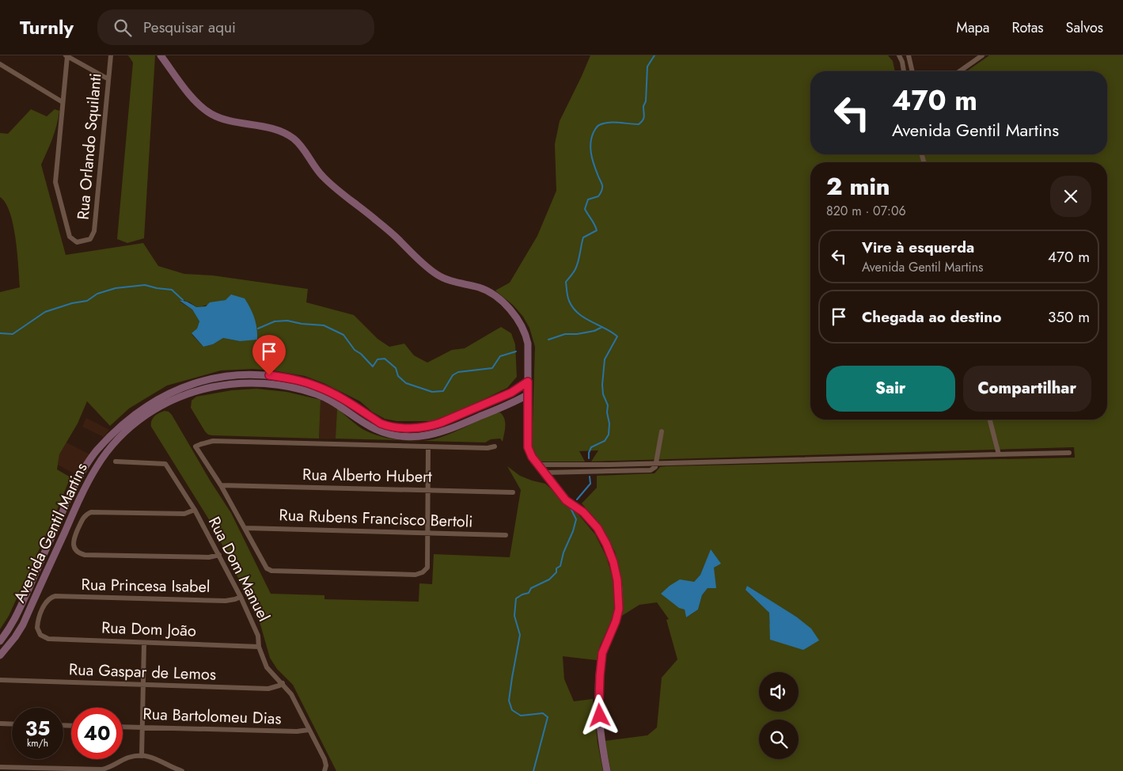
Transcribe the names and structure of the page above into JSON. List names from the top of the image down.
{
  "streets": {
    "main road": ["Avenida Gentil Martins"],
    "street": [
      "Rua Orlando Squilanti",
      "Rua Alberto Hubert",
      "Rua Rubens Francisco Bertoli",
      "Rua Dom Manuel",
      "Rua Princesa Isabel",
      "Rua Dom João",
      "Rua Gaspar de Lemos",
      "Rua Bartolomeu Dias"
    ]
  },
  "crossings": [
    ["Rua Dom Manuel", "Rua Princesa Isabel"],
    ["Rua Dom Manuel", "Rua Dom João"],
    ["Rua Dom Manuel", "Rua Gaspar de Lemos"],
    ["Rua Dom Manuel", "Rua Bartolomeu Dias"],
    ["Rua Princesa Isabel", "Rua Dom João"]
  ],
  "page": {
    "header": "Turnly",
    "search": "Pesquisar aqui",
    "nav": ["Mapa", "Rotas", "Salvos"],
    "turn": ["470 m", "Avenida Gentil Martins"],
    "heading": ["2 min", "820 m · 07:06"],
    "list": [
      {
        "name": "Vire à esquerda",
        "note": "Avenida Gentil Martins",
        "value": "470 m"
      },
      {
        "name": "Chegada ao destino",
        "value": "350 m"
      }
    ],
    "buttons": ["Sair", "Compartilhar"],
    "speed": "35 km/h",
    "limit": "40"
  }
}
